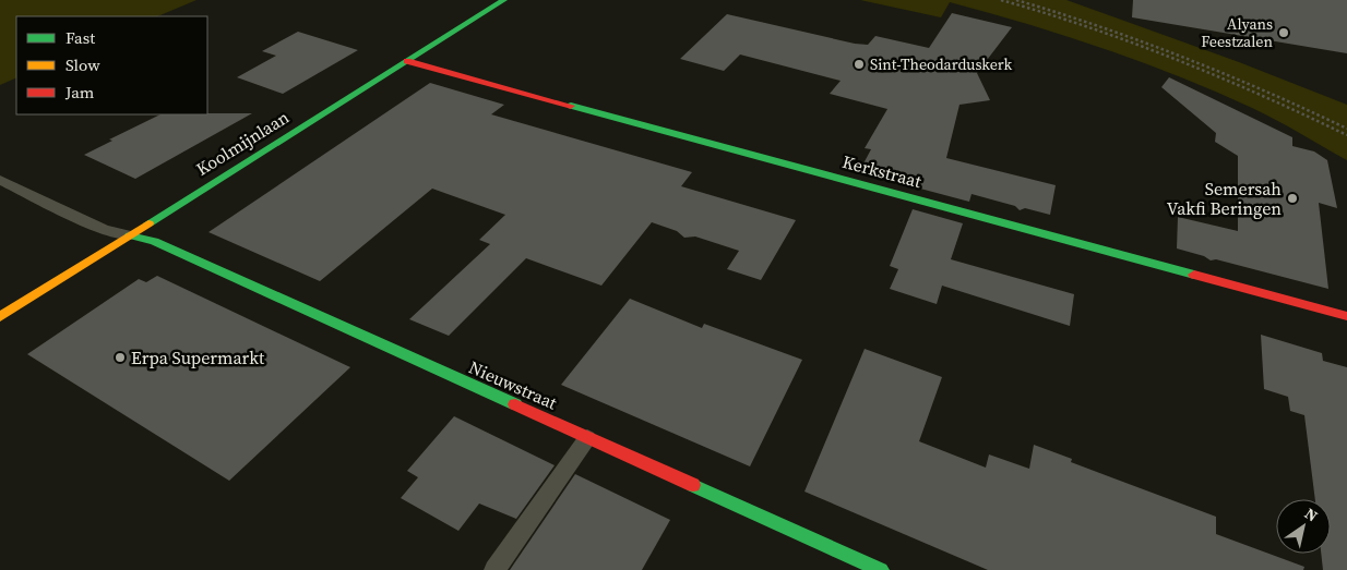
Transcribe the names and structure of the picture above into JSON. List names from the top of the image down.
{
  "streets": {
    "street": ["Koolmijnlaan", "Kerkstraat", "Nieuwstraat"]
  },
  "crossings": [
    ["Koolmijnlaan", "Kerkstraat"],
    ["Koolmijnlaan", "Nieuwstraat"]
  ],
  "places": [
    "Alyans Feestzalen",
    "Sint-Theodarduskerk",
    "Semersah Vakfi Beringen",
    "Erpa Supermarkt"
  ],
  "legend": ["Fast", "Slow", "Jam"],
  "north": "top right"
}
